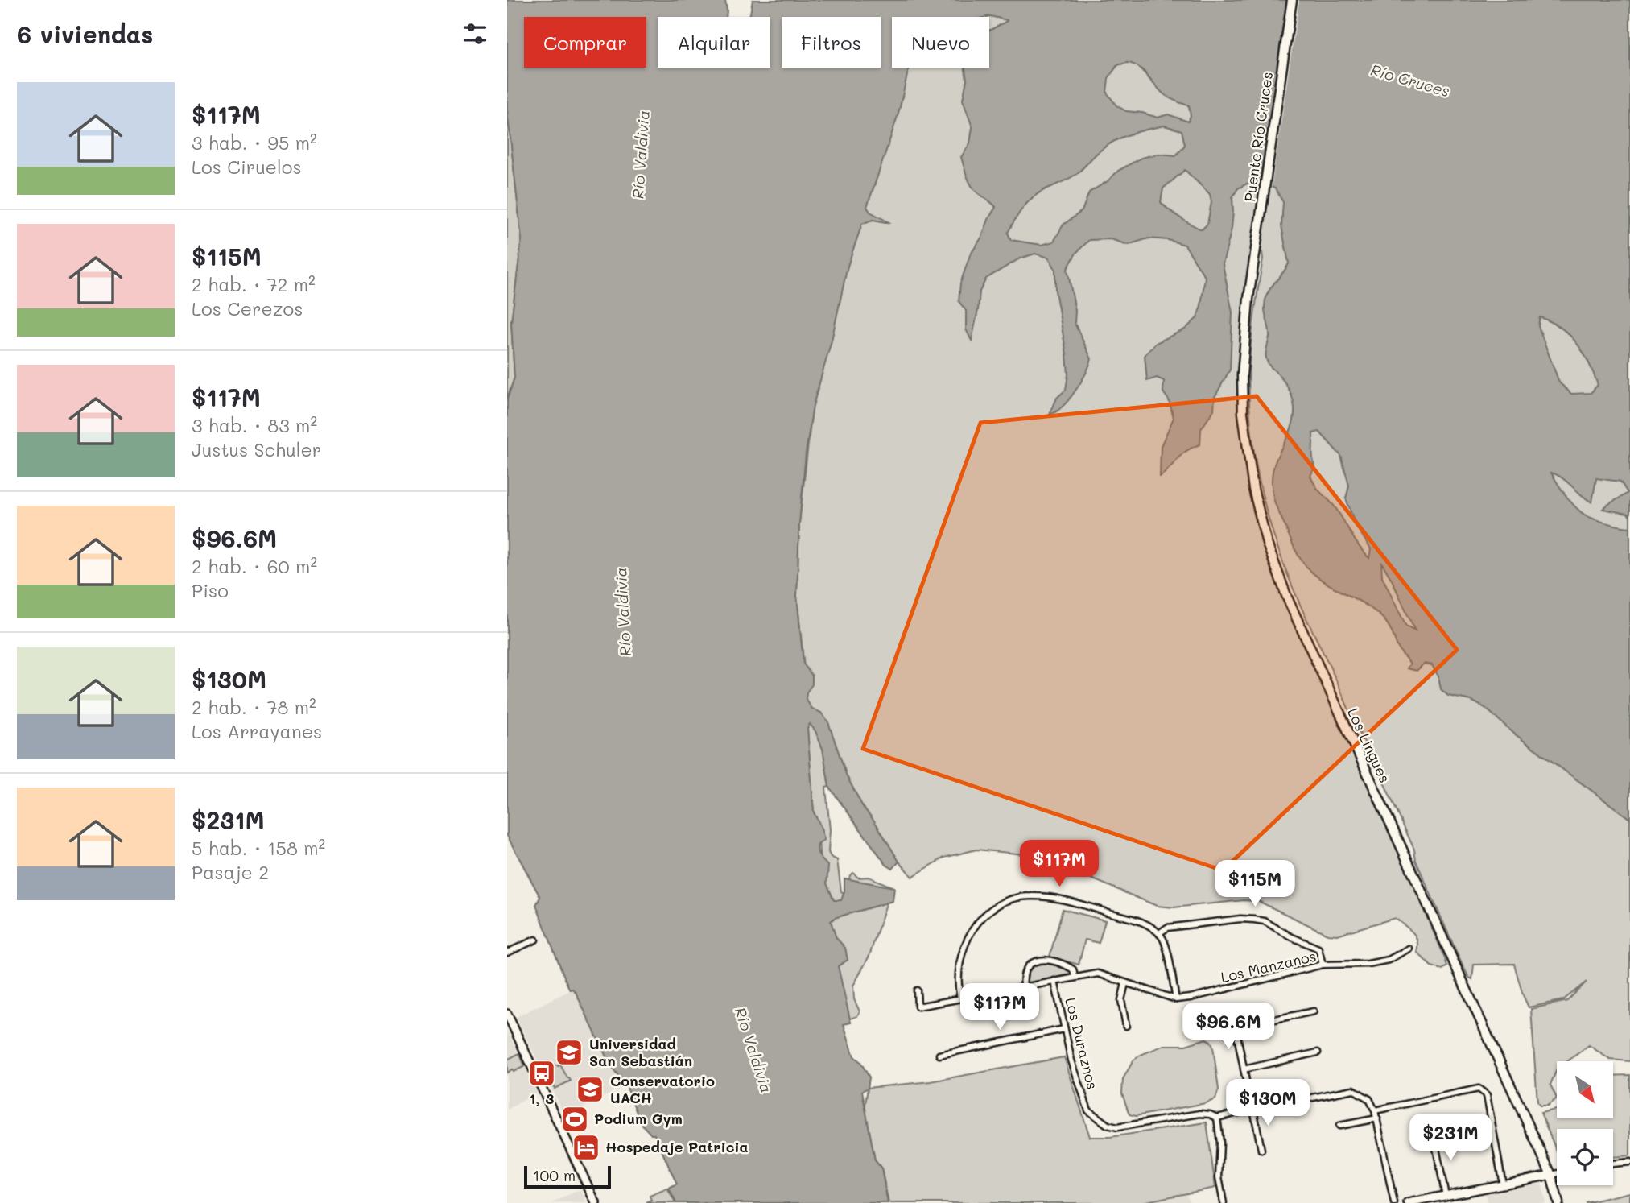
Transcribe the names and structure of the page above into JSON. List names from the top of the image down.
{
  "streets": {
    "main road": ["Puente Río Cruces", "Los Lingues"],
    "street": ["Los Manzanos", "Los Duraznos"]
  },
  "crossings": [
    ["Puente Río Cruces", "Los Lingues"],
    ["Los Manzanos", "Los Duraznos"]
  ],
  "water": ["Río Cruces", "Río Valdivia"],
  "places": {
    "school or university": ["Universidad San Sebastián", "Conservatorio UACH"],
    "bus stop": ["1, 3"],
    "sports": ["Podium Gym"],
    "hotel": ["Hospedaje Patricia"]
  },
  "scale_bar": "100 m",
  "north": "bottom right",
  "page": {
    "heading": "6 viviendas",
    "chip": [
      "Comprar",
      "Alquilar",
      "Filtros",
      "Nuevo"
    ],
    "list": [
      {
        "name": "$117M",
        "note": "3 hab. · 95 m² · Los Ciruelos"
      },
      {
        "name": "$115M",
        "note": "2 hab. · 72 m² · Los Cerezos"
      },
      {
        "name": "$117M",
        "note": "3 hab. · 83 m² · Justus Schuler"
      },
      {
        "name": "$96.6M",
        "note": "2 hab. · 60 m² · Piso"
      },
      {
        "name": "$130M",
        "note": "2 hab. · 78 m² · Los Arrayanes"
      },
      {
        "name": "$231M",
        "note": "5 hab. · 158 m² · Pasaje 2"
      }
    ],
    "price": [
      "$117M",
      "$115M",
      "$117M",
      "$96.6M",
      "$130M",
      "$231M"
    ],
    "scale": "100 m"
  }
}
